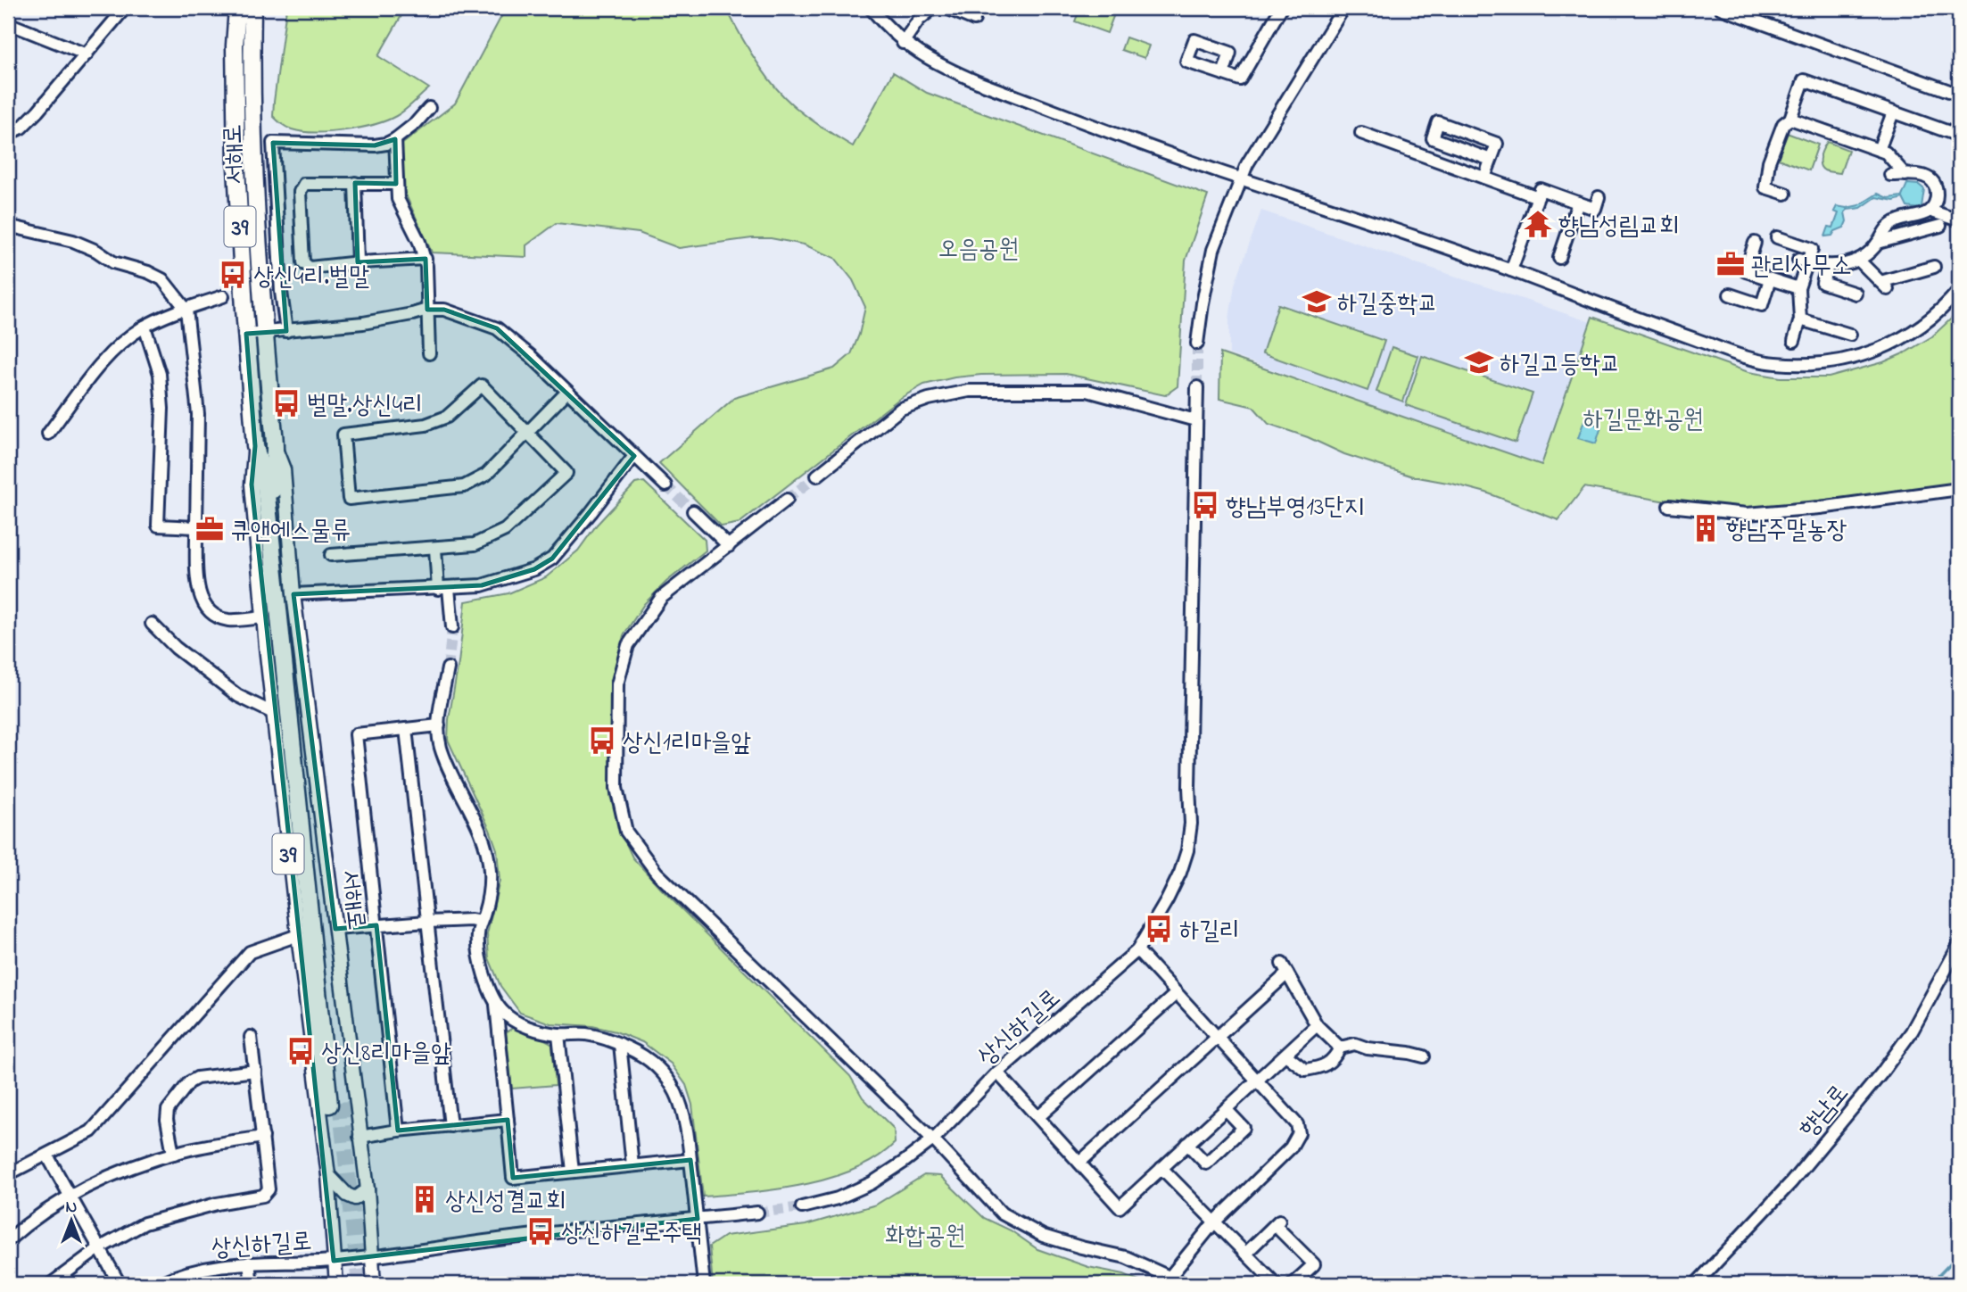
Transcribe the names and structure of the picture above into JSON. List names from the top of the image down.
{
  "streets": {
    "highway": ["서해로", "39"],
    "street": ["상신하길로", "향남로"]
  },
  "crossings": [
    ["서해로", "상신하길로"]
  ],
  "parks": ["오음공원", "하길문화공원", "화합공원"],
  "places": {
    "temple": ["향남성림교회"],
    "office": ["관리사무소", "큐앤에스물류"],
    "bus stop": [
      "상신4리.벌말",
      "벌말.상신4리",
      "향남부영13단지",
      "상신1리마을앞",
      "하길리",
      "상신8리마을앞",
      "상신하길로주택"
    ],
    "school or university": ["하길중학교", "하길고등학교"],
    "building": ["향남주말농장", "상신성결교회"]
  },
  "north": "top"
}
